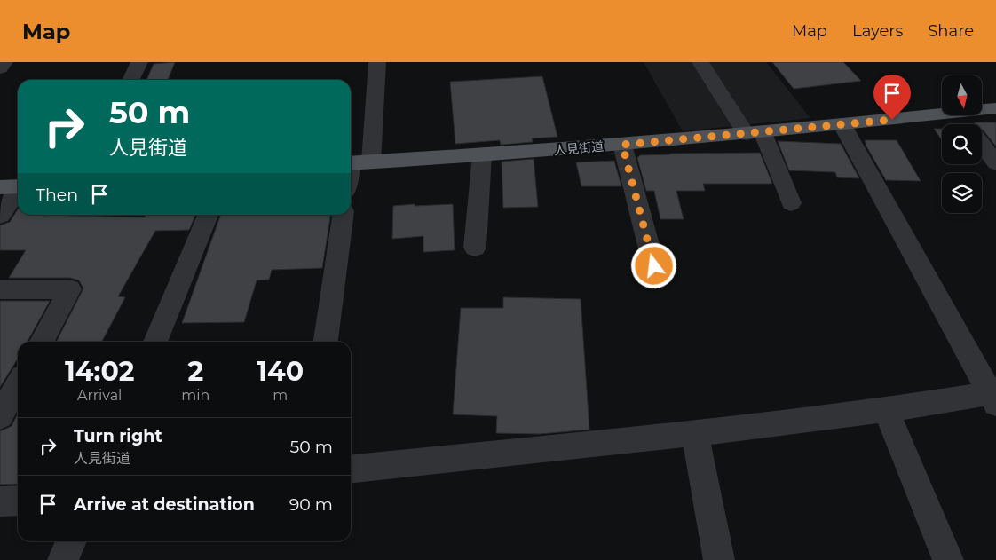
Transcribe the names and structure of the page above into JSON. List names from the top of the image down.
{
  "streets": {
    "main road": ["人見街道"]
  },
  "north": "bottom",
  "page": {
    "header": "Map",
    "nav": ["Map", "Layers", "Share"],
    "turn": ["50 m", "人見街道"],
    "then": "Then",
    "eta": [
      "14:02",
      "Arrival",
      "2",
      "min",
      "140",
      "m"
    ],
    "list": [
      {
        "name": "Turn right",
        "note": "人見街道",
        "value": "50 m"
      },
      {
        "name": "Arrive at destination",
        "value": "90 m"
      }
    ]
  }
}
